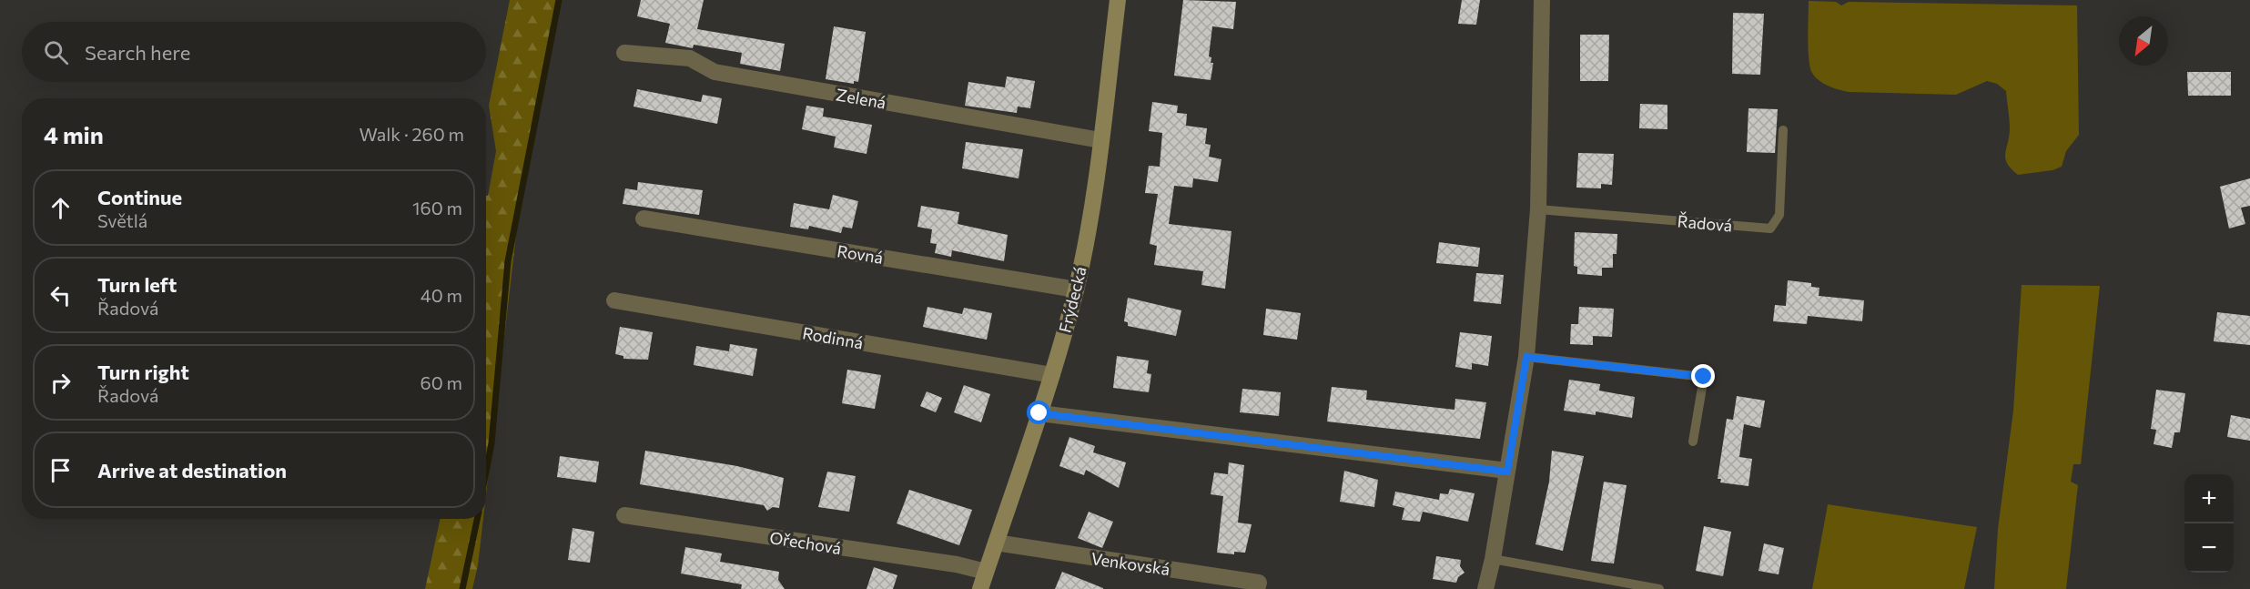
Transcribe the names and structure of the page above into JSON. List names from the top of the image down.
{
  "streets": {
    "main road": ["Frýdecká"],
    "street": [
      "Zelená",
      "Rovná",
      "Rodinná",
      "Ořechová",
      "Venkovská"
    ],
    "lane": ["Řadová"]
  },
  "crossings": [
    ["Zelená", "Frýdecká"],
    ["Rovná", "Frýdecká"],
    ["Frýdecká", "Rodinná"],
    ["Frýdecká", "Ořechová"],
    ["Frýdecká", "Venkovská"]
  ],
  "north": "bottom left",
  "page": {
    "search": "Search here",
    "heading": ["4 min", "Walk · 260 m"],
    "list": [
      ["Continue", "Světlá", "160 m"],
      ["Turn left", "Řadová", "40 m"],
      ["Turn right", "Řadová", "60 m"],
      "Arrive at destination"
    ],
    "map_buttons": ["+", "−"]
  }
}
